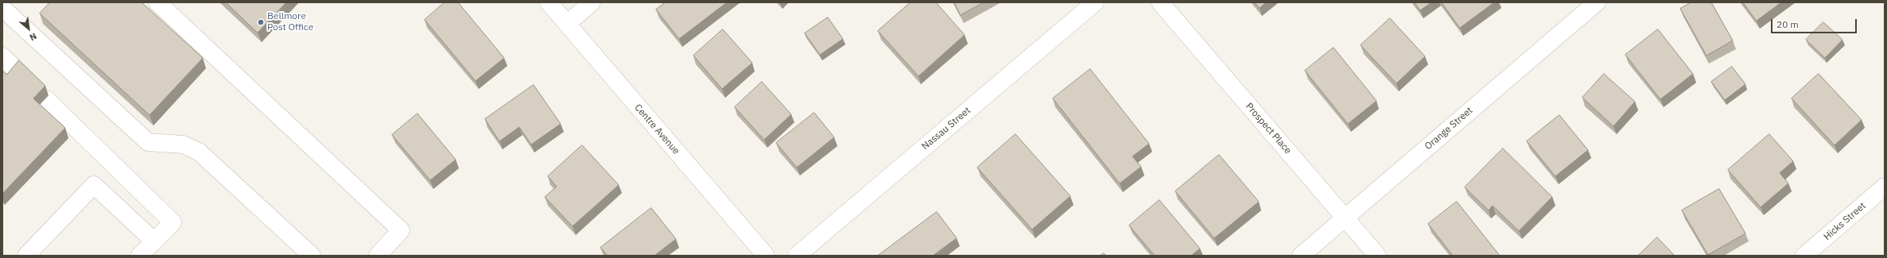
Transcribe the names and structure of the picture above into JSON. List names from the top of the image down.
{
  "streets": {
    "street": [
      "Nassau Street",
      "Prospect Place",
      "Orange Street",
      "Centre Avenue",
      "Hicks Street"
    ]
  },
  "crossings": [
    ["Prospect Place", "Orange Street"]
  ],
  "places": ["Bellmore Post Office"],
  "scale_bar": "20 m",
  "north": "bottom right"
}
